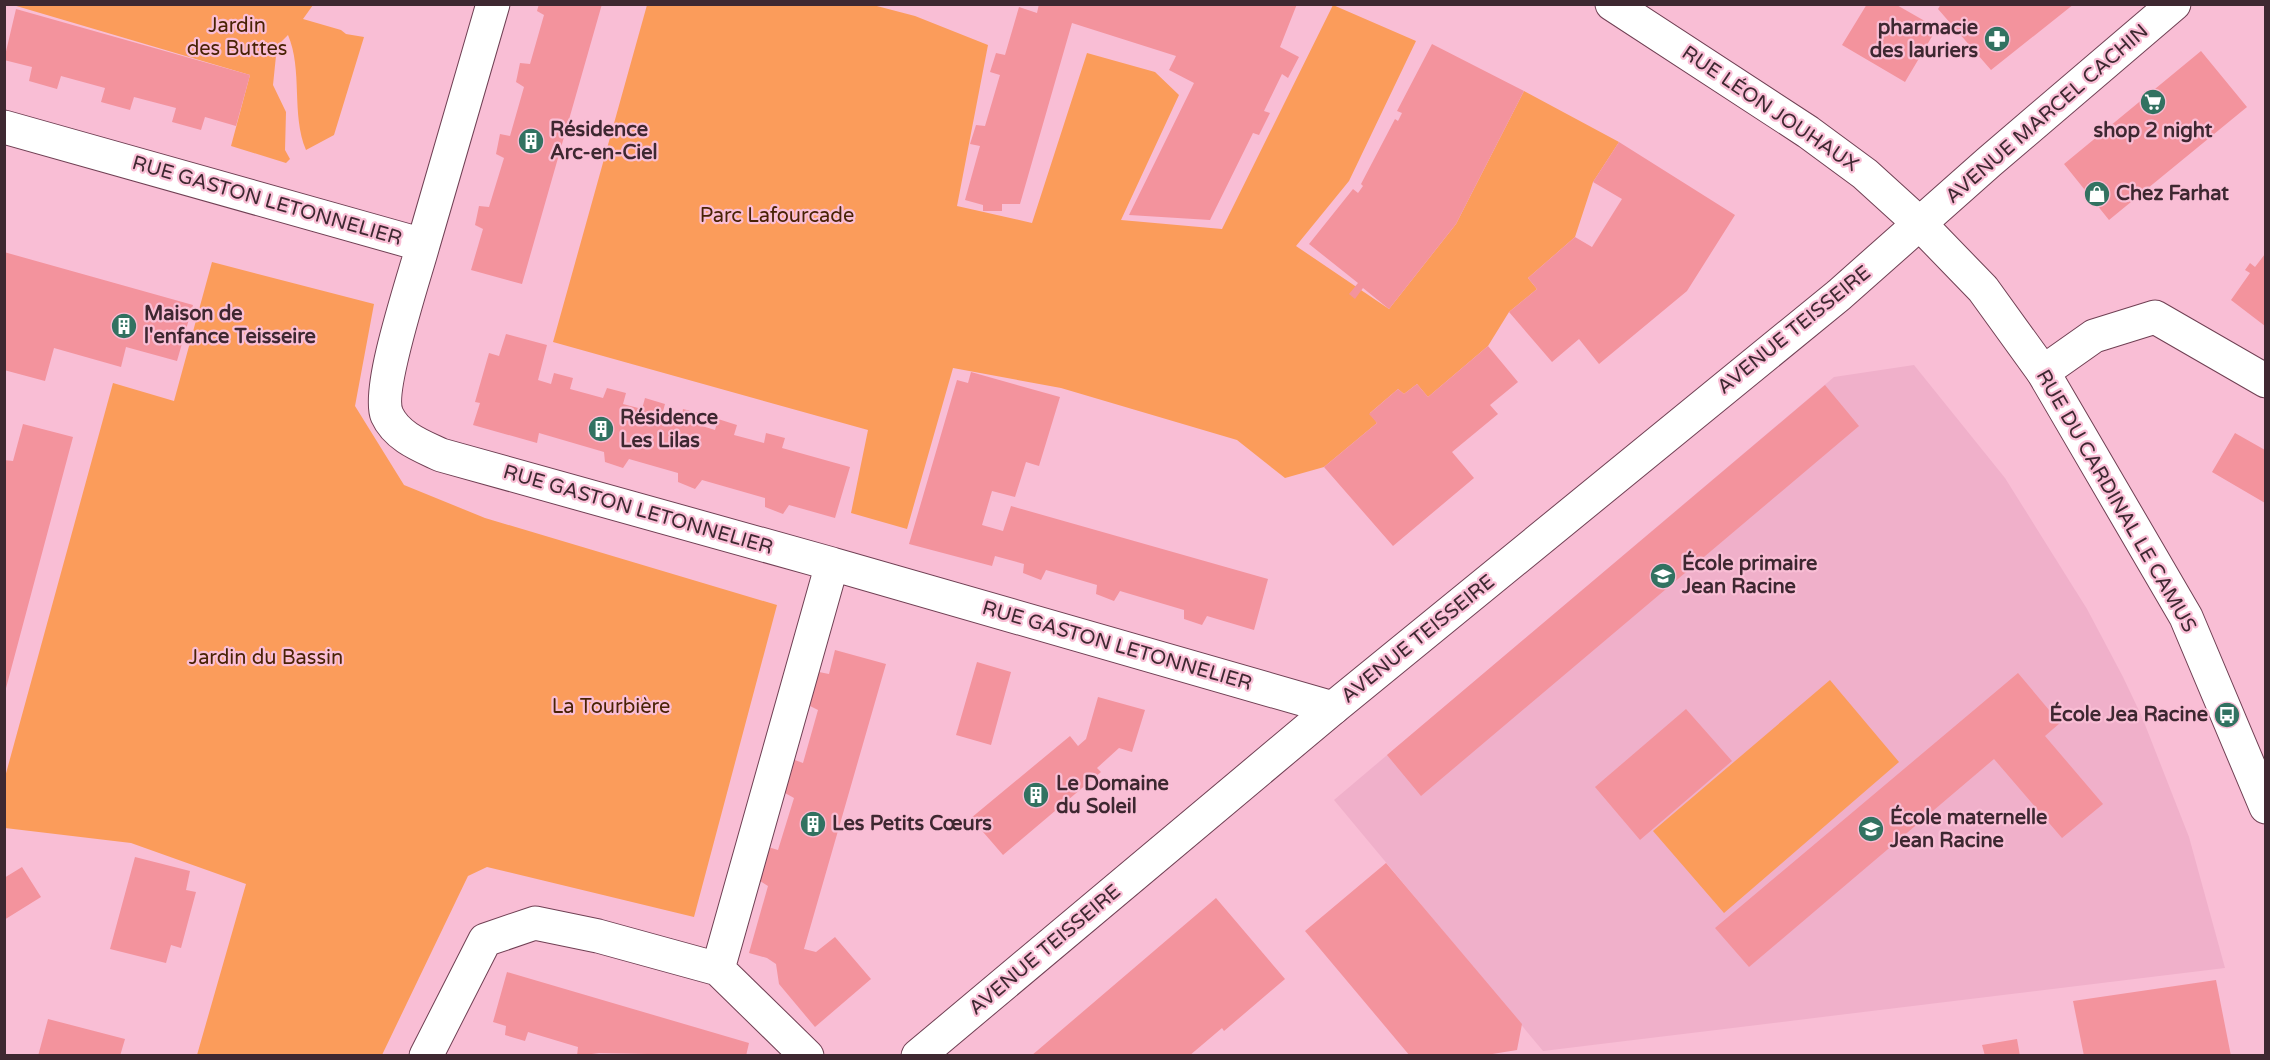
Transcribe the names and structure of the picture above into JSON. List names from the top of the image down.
{
  "streets": {
    "street": [
      "RUE LÉON JOUHAUX",
      "AVENUE MARCEL CACHIN",
      "RUE GASTON LETONNELIER",
      "AVENUE TEISSEIRE",
      "RUE DU CARDINAL LE CAMUS"
    ]
  },
  "crossings": [
    ["RUE LÉON JOUHAUX", "AVENUE MARCEL CACHIN"],
    ["RUE LÉON JOUHAUX", "AVENUE TEISSEIRE"],
    ["RUE LÉON JOUHAUX", "RUE DU CARDINAL LE CAMUS"],
    ["AVENUE MARCEL CACHIN", "AVENUE TEISSEIRE"],
    ["AVENUE MARCEL CACHIN", "RUE DU CARDINAL LE CAMUS"],
    ["RUE GASTON LETONNELIER", "AVENUE TEISSEIRE"],
    ["AVENUE TEISSEIRE", "RUE DU CARDINAL LE CAMUS"]
  ],
  "parks": [
    "Jardin des Buttes",
    "Parc Lafourcade",
    "Jardin du Bassin",
    "La Tourbière"
  ],
  "places": {
    "pharmacy": ["pharmacie des lauriers"],
    "supermarket": ["shop 2 night"],
    "building": [
      "Résidence Arc-en-Ciel",
      "Maison de l'enfance Teisseire",
      "Résidence Les Lilas",
      "Le Domaine du Soleil",
      "Les Petits Cœurs"
    ],
    "shop": ["Chez Farhat"],
    "school or university": ["École primaire Jean Racine", "École maternelle Jean Racine"],
    "bus stop": ["École Jea Racine"]
  }
}
